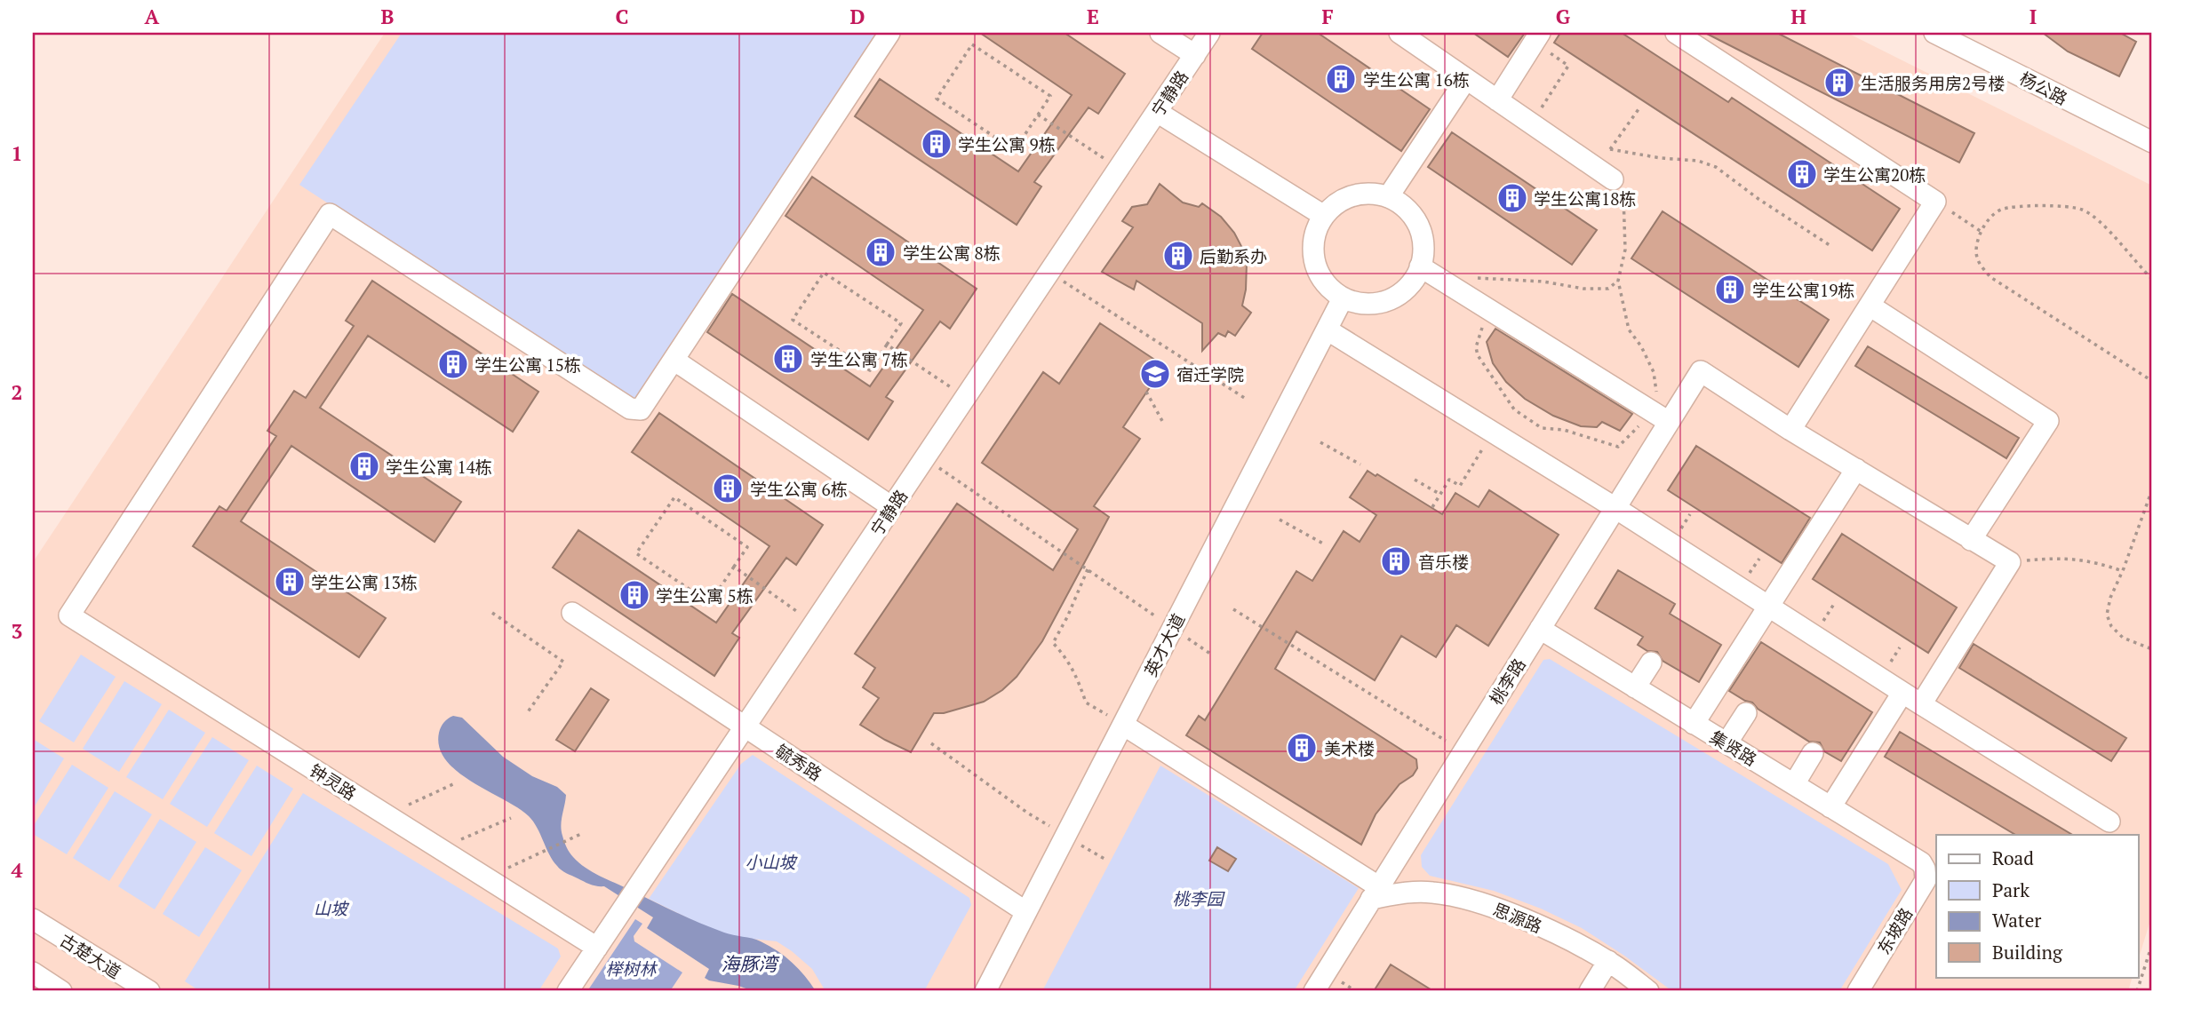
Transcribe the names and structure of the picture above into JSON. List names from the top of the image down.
{
  "streets": {
    "street": [
      "杨公路",
      "宁静路",
      "英才大道",
      "桃李路",
      "集贤路",
      "毓秀路",
      "钟灵路",
      "思源路",
      "东坡路",
      "古楚大道"
    ]
  },
  "crossings": [
    ["宁静路", "毓秀路"],
    ["宁静路", "钟灵路"],
    ["英才大道", "毓秀路"],
    ["桃李路", "集贤路"],
    ["桃李路", "思源路"],
    ["集贤路", "东坡路"]
  ],
  "water": ["海豚湾"],
  "parks": [
    "小山坡",
    "桃李园",
    "山坡",
    "榉树林"
  ],
  "places": {
    "building": [
      "学生公寓 16栋",
      "生活服务用房2号楼",
      "学生公寓 9栋",
      "学生公寓20栋",
      "学生公寓18栋",
      "学生公寓 8栋",
      "后勤系办",
      "学生公寓19栋",
      "学生公寓 7栋",
      "学生公寓 15栋",
      "学生公寓 14栋",
      "学生公寓 6栋",
      "音乐楼",
      "学生公寓 13栋",
      "学生公寓 5栋",
      "美术楼"
    ],
    "school or university": ["宿迁学院"]
  },
  "legend": [
    "Road",
    "Park",
    "Water",
    "Building"
  ],
  "grid": {
    "columns": [
      "A",
      "B",
      "C",
      "D",
      "E",
      "F",
      "G",
      "H",
      "I"
    ],
    "rows": [
      "1",
      "2",
      "3",
      "4"
    ]
  }
}
